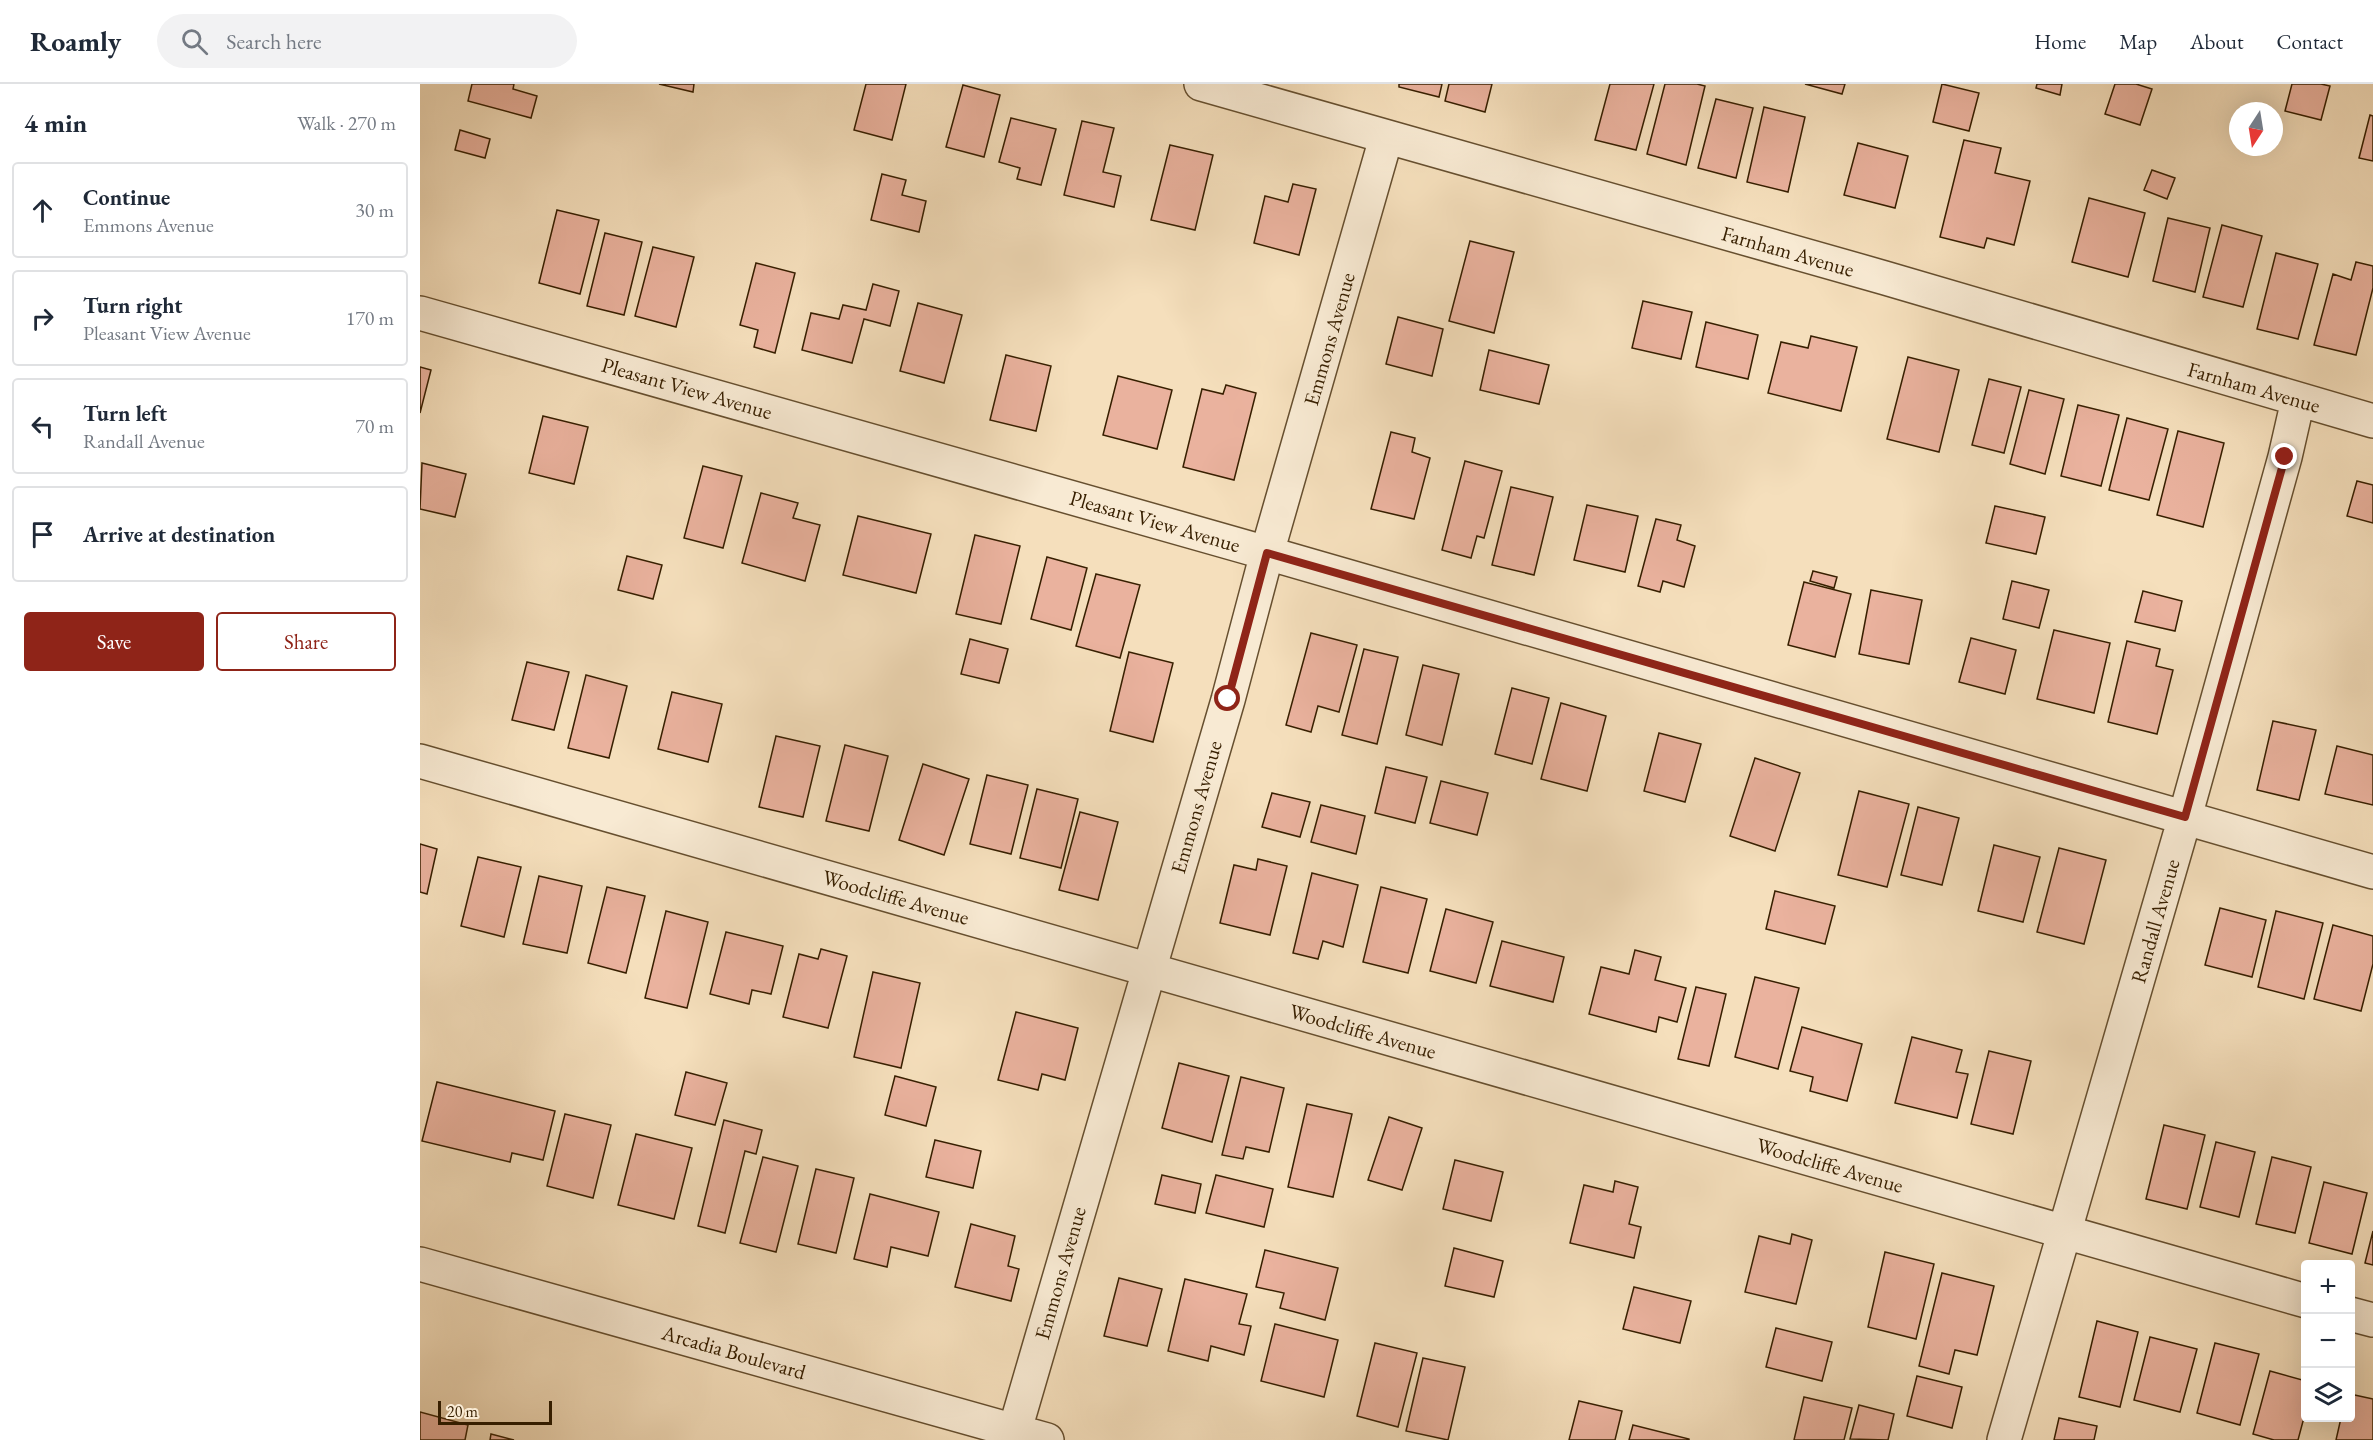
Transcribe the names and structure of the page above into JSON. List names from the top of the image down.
{
  "streets": {
    "street": [
      "Farnham Avenue",
      "Emmons Avenue",
      "Pleasant View Avenue",
      "Woodcliffe Avenue",
      "Randall Avenue",
      "Arcadia Boulevard"
    ]
  },
  "crossings": [
    ["Farnham Avenue", "Emmons Avenue"],
    ["Farnham Avenue", "Randall Avenue"],
    ["Emmons Avenue", "Pleasant View Avenue"],
    ["Emmons Avenue", "Woodcliffe Avenue"],
    ["Emmons Avenue", "Arcadia Boulevard"],
    ["Pleasant View Avenue", "Randall Avenue"],
    ["Woodcliffe Avenue", "Randall Avenue"]
  ],
  "scale_bar": "20 m",
  "north": "bottom",
  "page": {
    "header": "Roamly",
    "search": "Search here",
    "nav": [
      "Home",
      "Map",
      "About",
      "Contact"
    ],
    "heading": ["4 min", "Walk · 270 m"],
    "list": [
      ["Continue", "Emmons Avenue", "30 m"],
      ["Turn right", "Pleasant View Avenue", "170 m"],
      ["Turn left", "Randall Avenue", "70 m"],
      "Arrive at destination"
    ],
    "buttons": ["Save", "Share"],
    "map_buttons": ["+", "−"],
    "scale": "20 m"
  }
}
